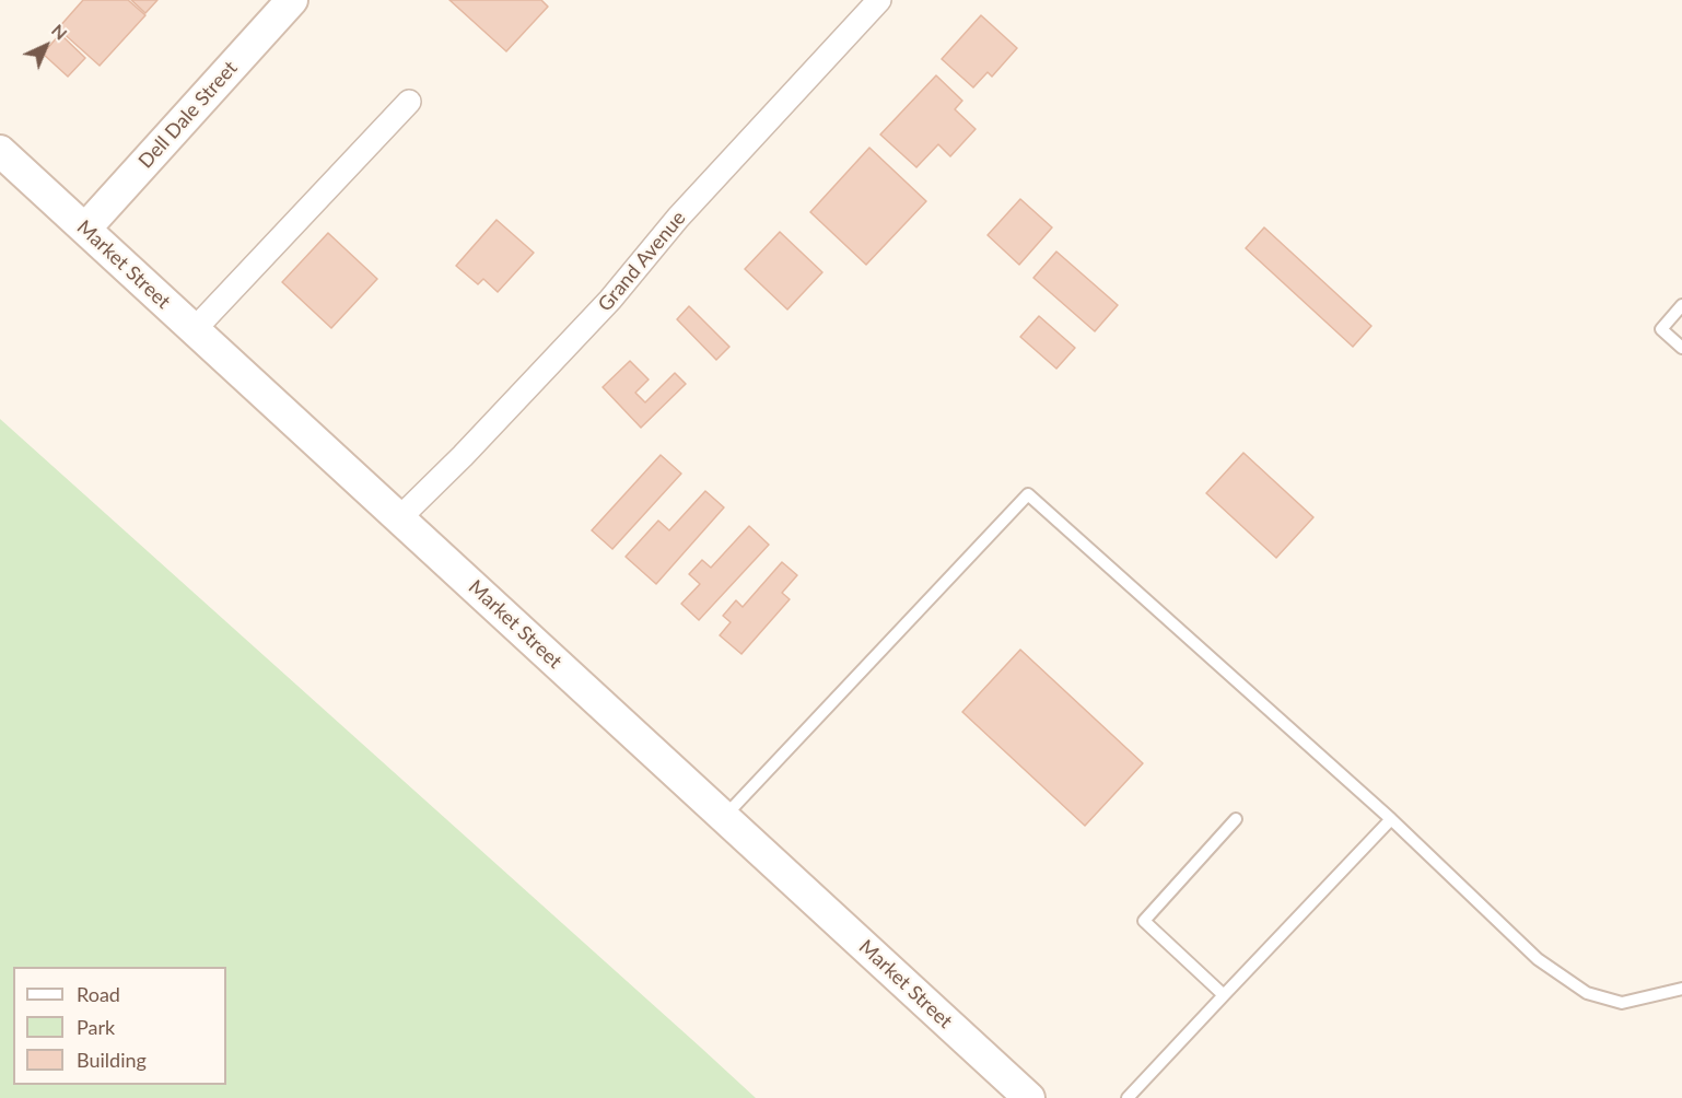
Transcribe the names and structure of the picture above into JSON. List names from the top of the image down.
{
  "streets": {
    "street": ["Dell Dale Street", "Grand Avenue", "Market Street"]
  },
  "crossings": [
    ["Dell Dale Street", "Market Street"],
    ["Grand Avenue", "Market Street"]
  ],
  "legend": ["Road", "Park", "Building"],
  "north": "top right"
}
